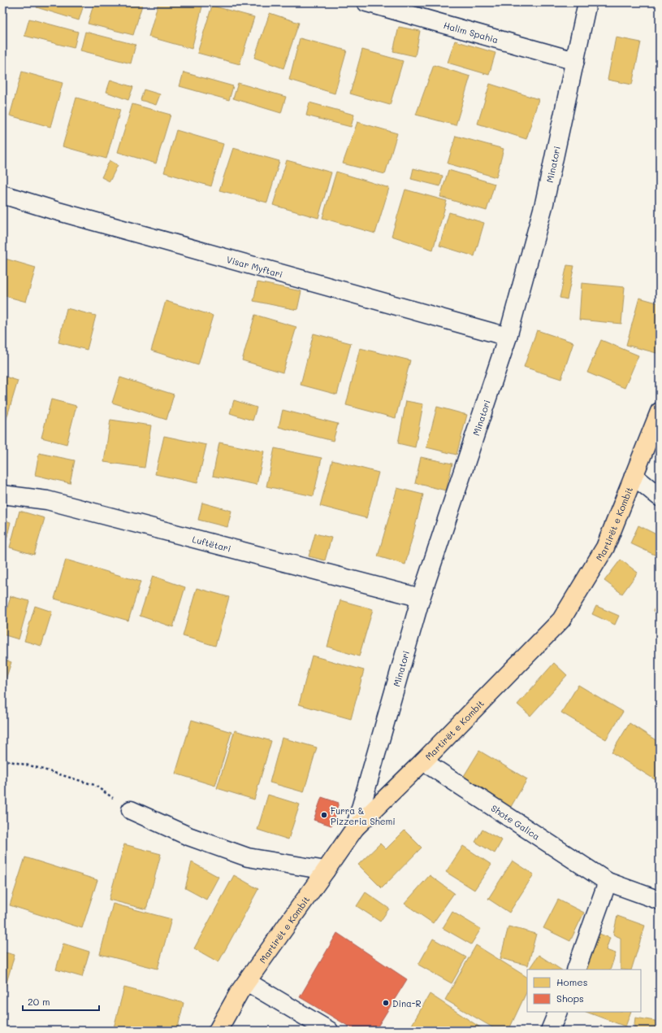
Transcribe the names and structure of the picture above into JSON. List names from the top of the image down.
{
  "streets": {
    "main road": ["Martirët e Kombit"],
    "street": [
      "Halim Spahia",
      "Minatori",
      "Visar Myftari",
      "Luftëtari",
      "Shote Galica"
    ]
  },
  "crossings": [
    ["Halim Spahia", "Minatori"],
    ["Minatori", "Visar Myftari"],
    ["Minatori", "Martirët e Kombit"],
    ["Minatori", "Luftëtari"],
    ["Martirët e Kombit", "Shote Galica"]
  ],
  "places": ["Furra & Pizzeria Shemi", "Dina-R"],
  "legend": ["Homes", "Shops"],
  "scale_bar": "20 m"
}
